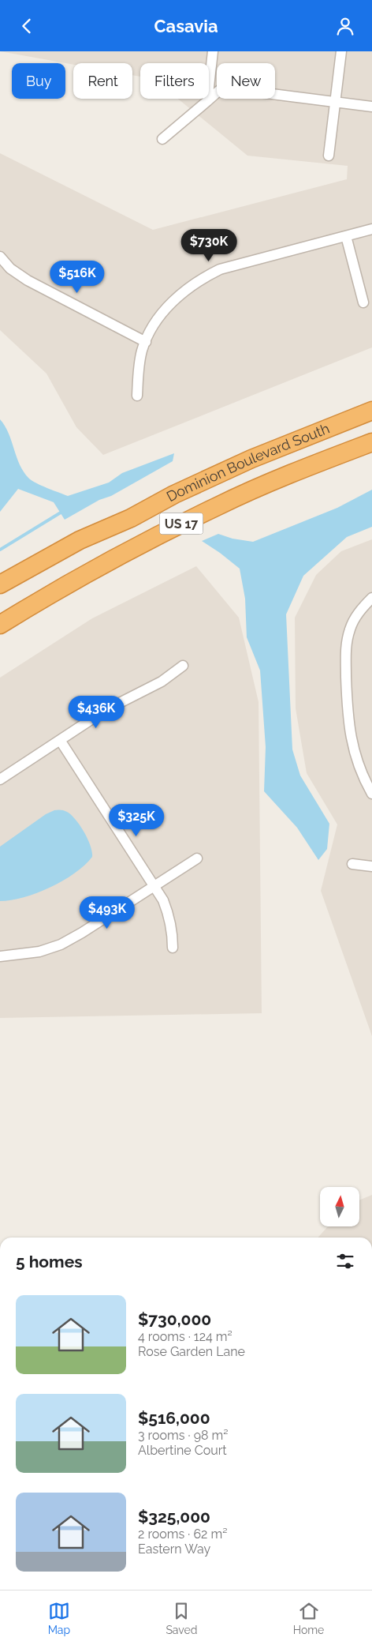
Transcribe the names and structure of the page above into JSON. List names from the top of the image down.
{
  "streets": {
    "highway": ["Dominion Boulevard South", "US 17"]
  },
  "north": "top",
  "page": {
    "header": "Casavia",
    "chip": [
      "Buy",
      "Rent",
      "Filters",
      "New"
    ],
    "price": [
      "$730K",
      "$516K",
      "$436K",
      "$325K",
      "$493K"
    ],
    "heading": "5 homes",
    "list": [
      {
        "name": "$730,000",
        "note": "4 rooms · 124 m² · Rose Garden Lane"
      },
      {
        "name": "$516,000",
        "note": "3 rooms · 98 m² · Albertine Court"
      },
      {
        "name": "$325,000",
        "note": "2 rooms · 62 m² · Eastern Way"
      }
    ],
    "tabs": ["Map", "Saved", "Home"]
  }
}
